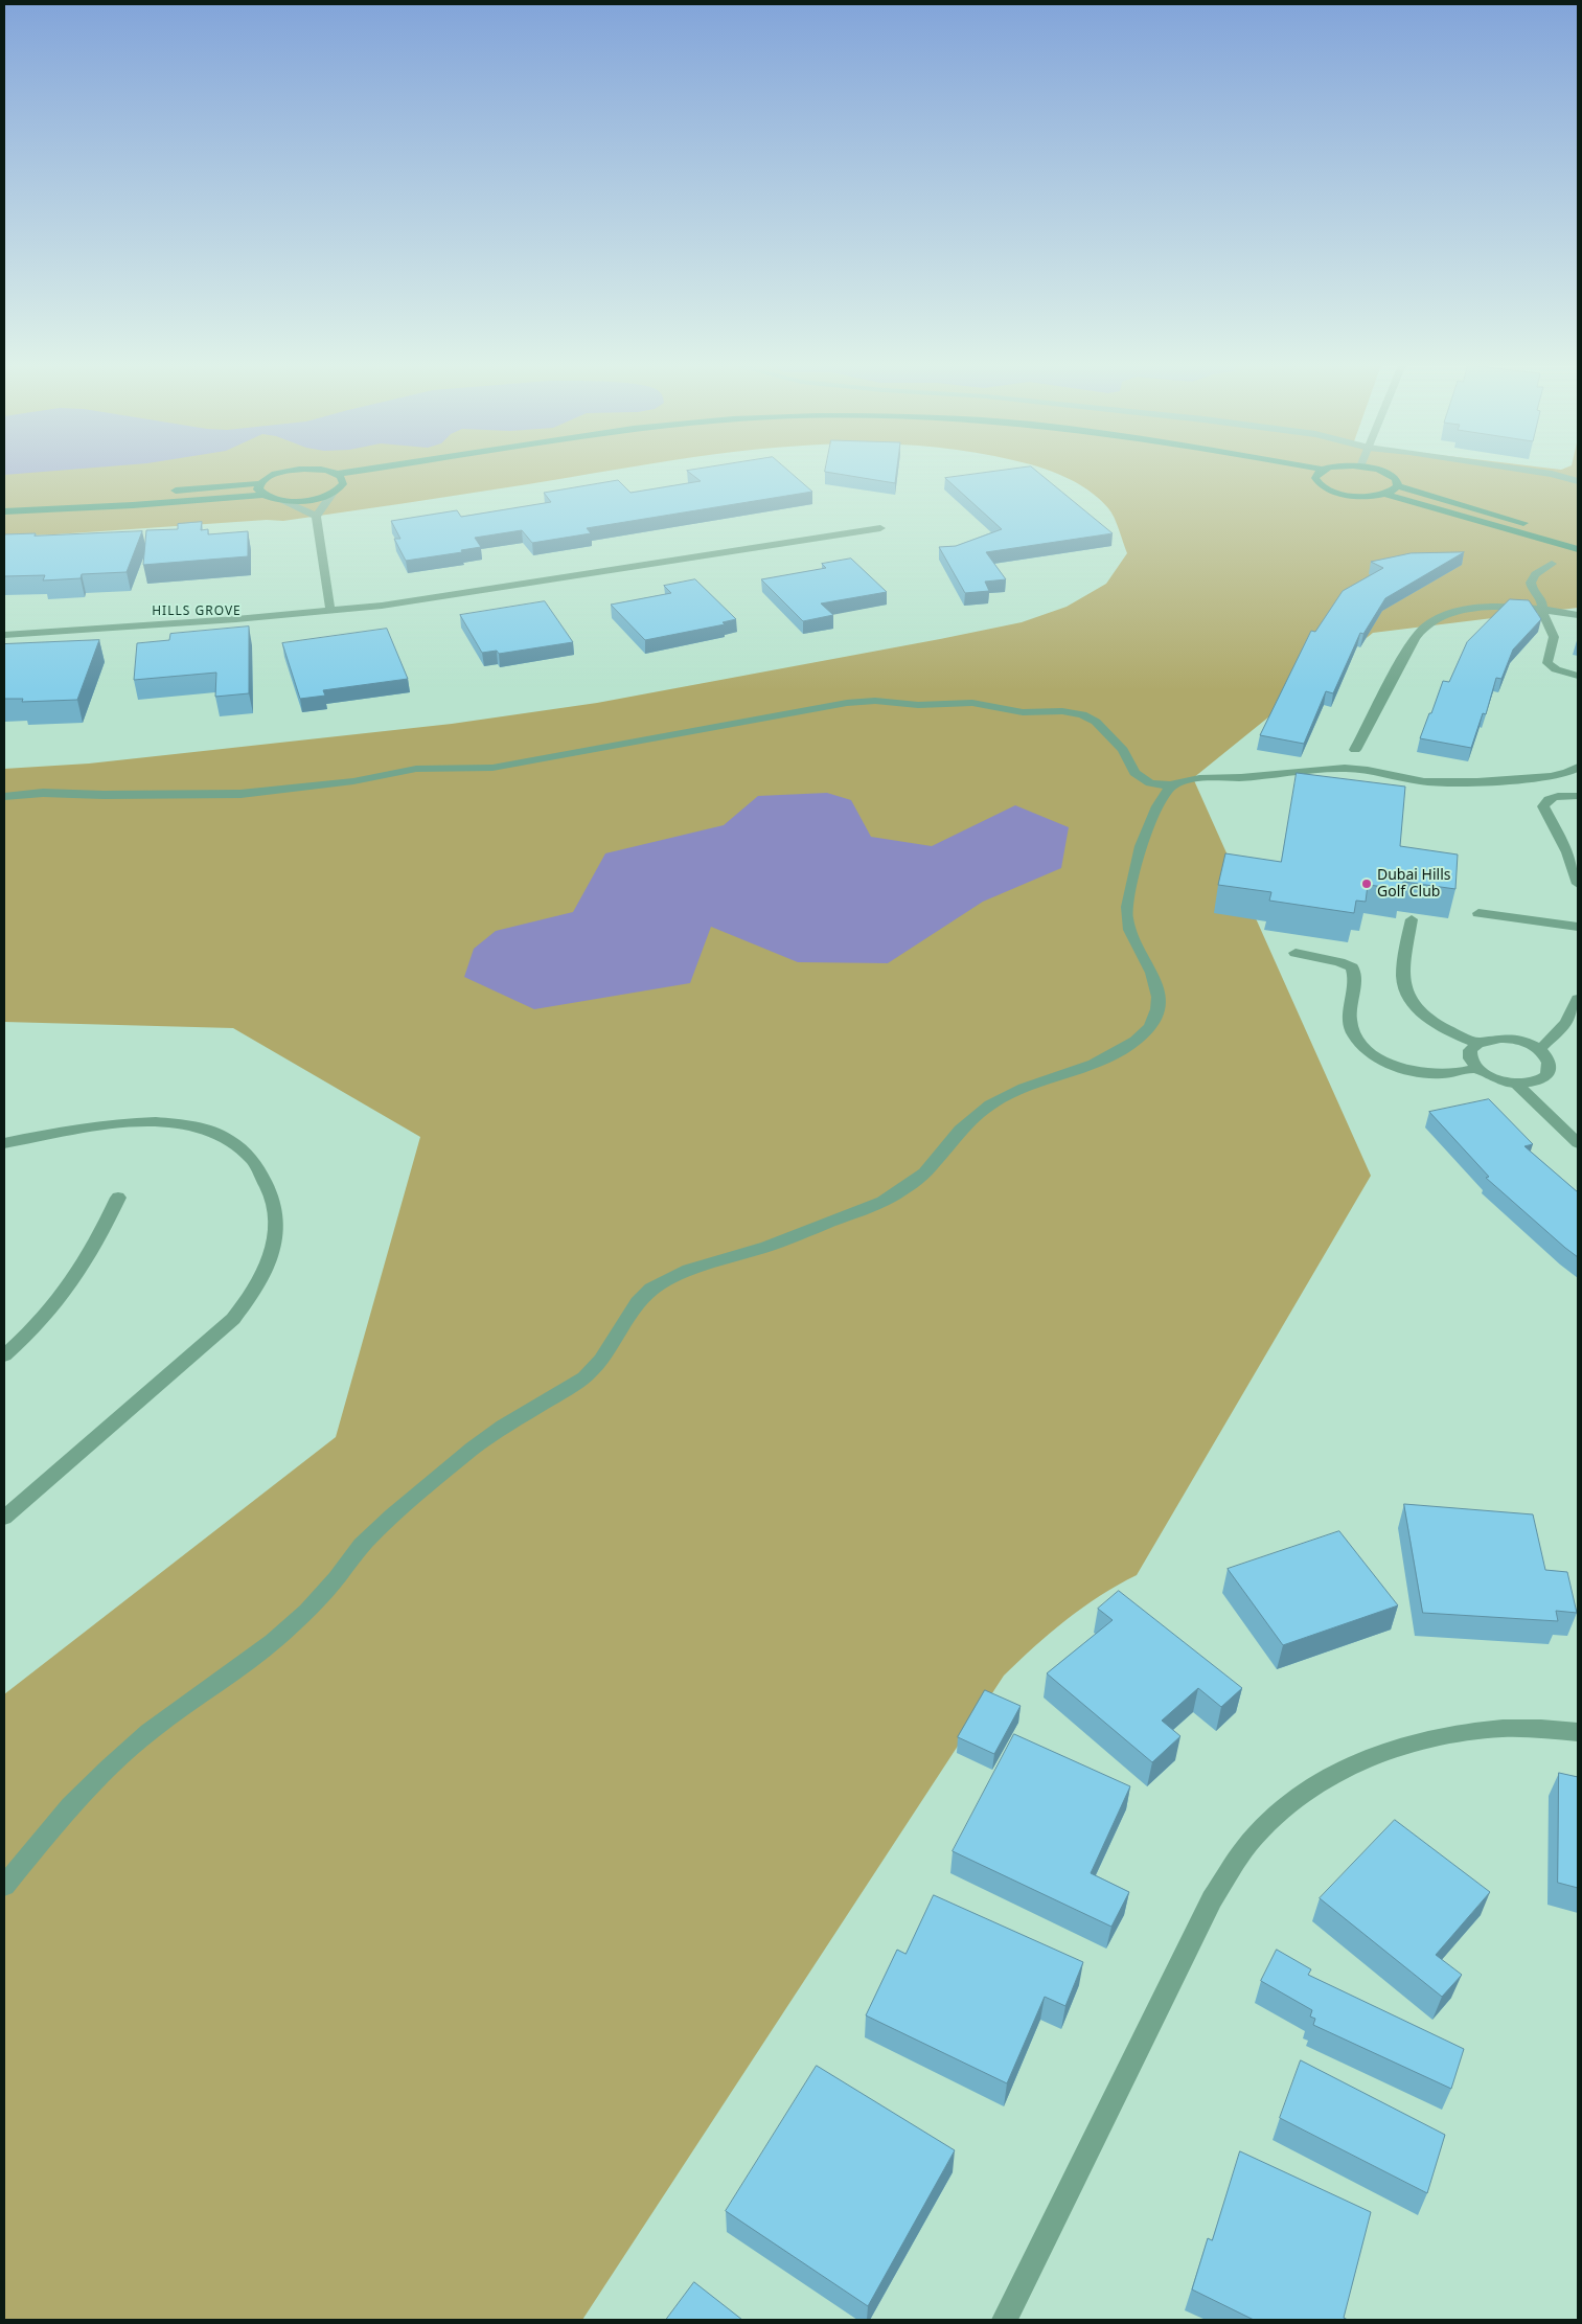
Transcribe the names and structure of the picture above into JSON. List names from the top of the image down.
{
  "districts": ["HILLS GROVE"],
  "places": ["Dubai Hills Golf Club"]
}
